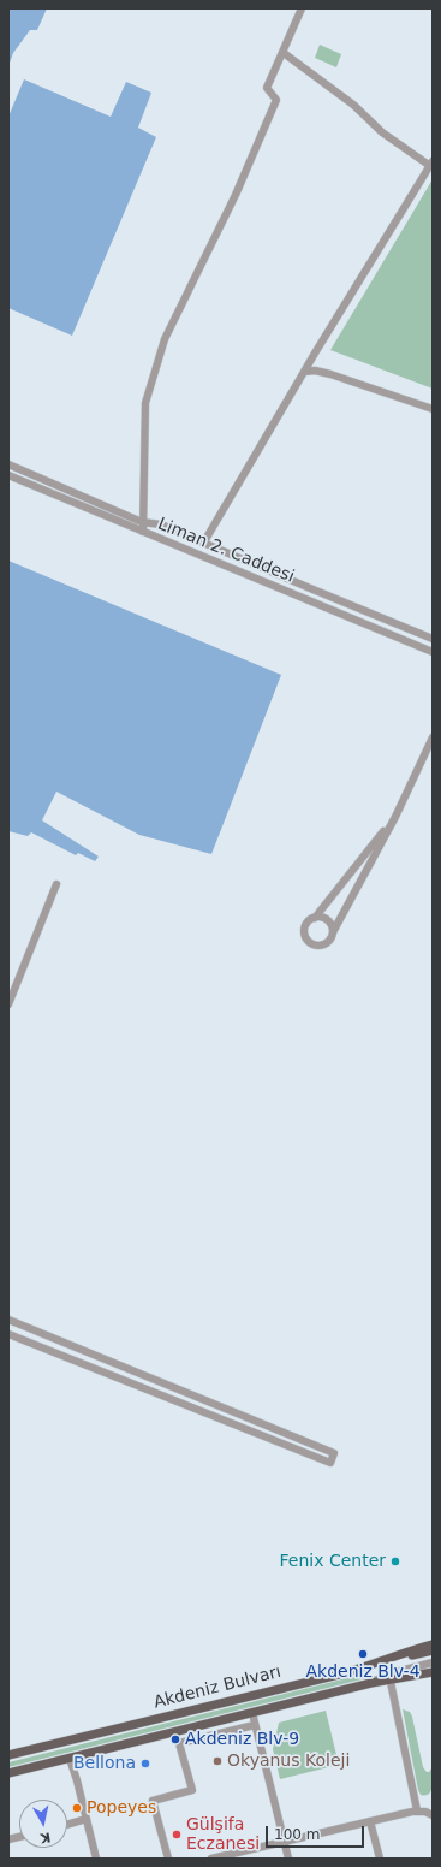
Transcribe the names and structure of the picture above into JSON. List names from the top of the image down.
{
  "streets": {
    "main road": ["Akdeniz Bulvarı"],
    "street": ["Liman 2. Caddesi"]
  },
  "places": [
    "Fenix Center",
    "Akdeniz Blv-4",
    "Akdeniz Blv-9",
    "Okyanus Koleji",
    "Bellona",
    "Popeyes",
    "Gülşifa Eczanesi"
  ],
  "scale_bar": "100 m",
  "north": "bottom"
}
